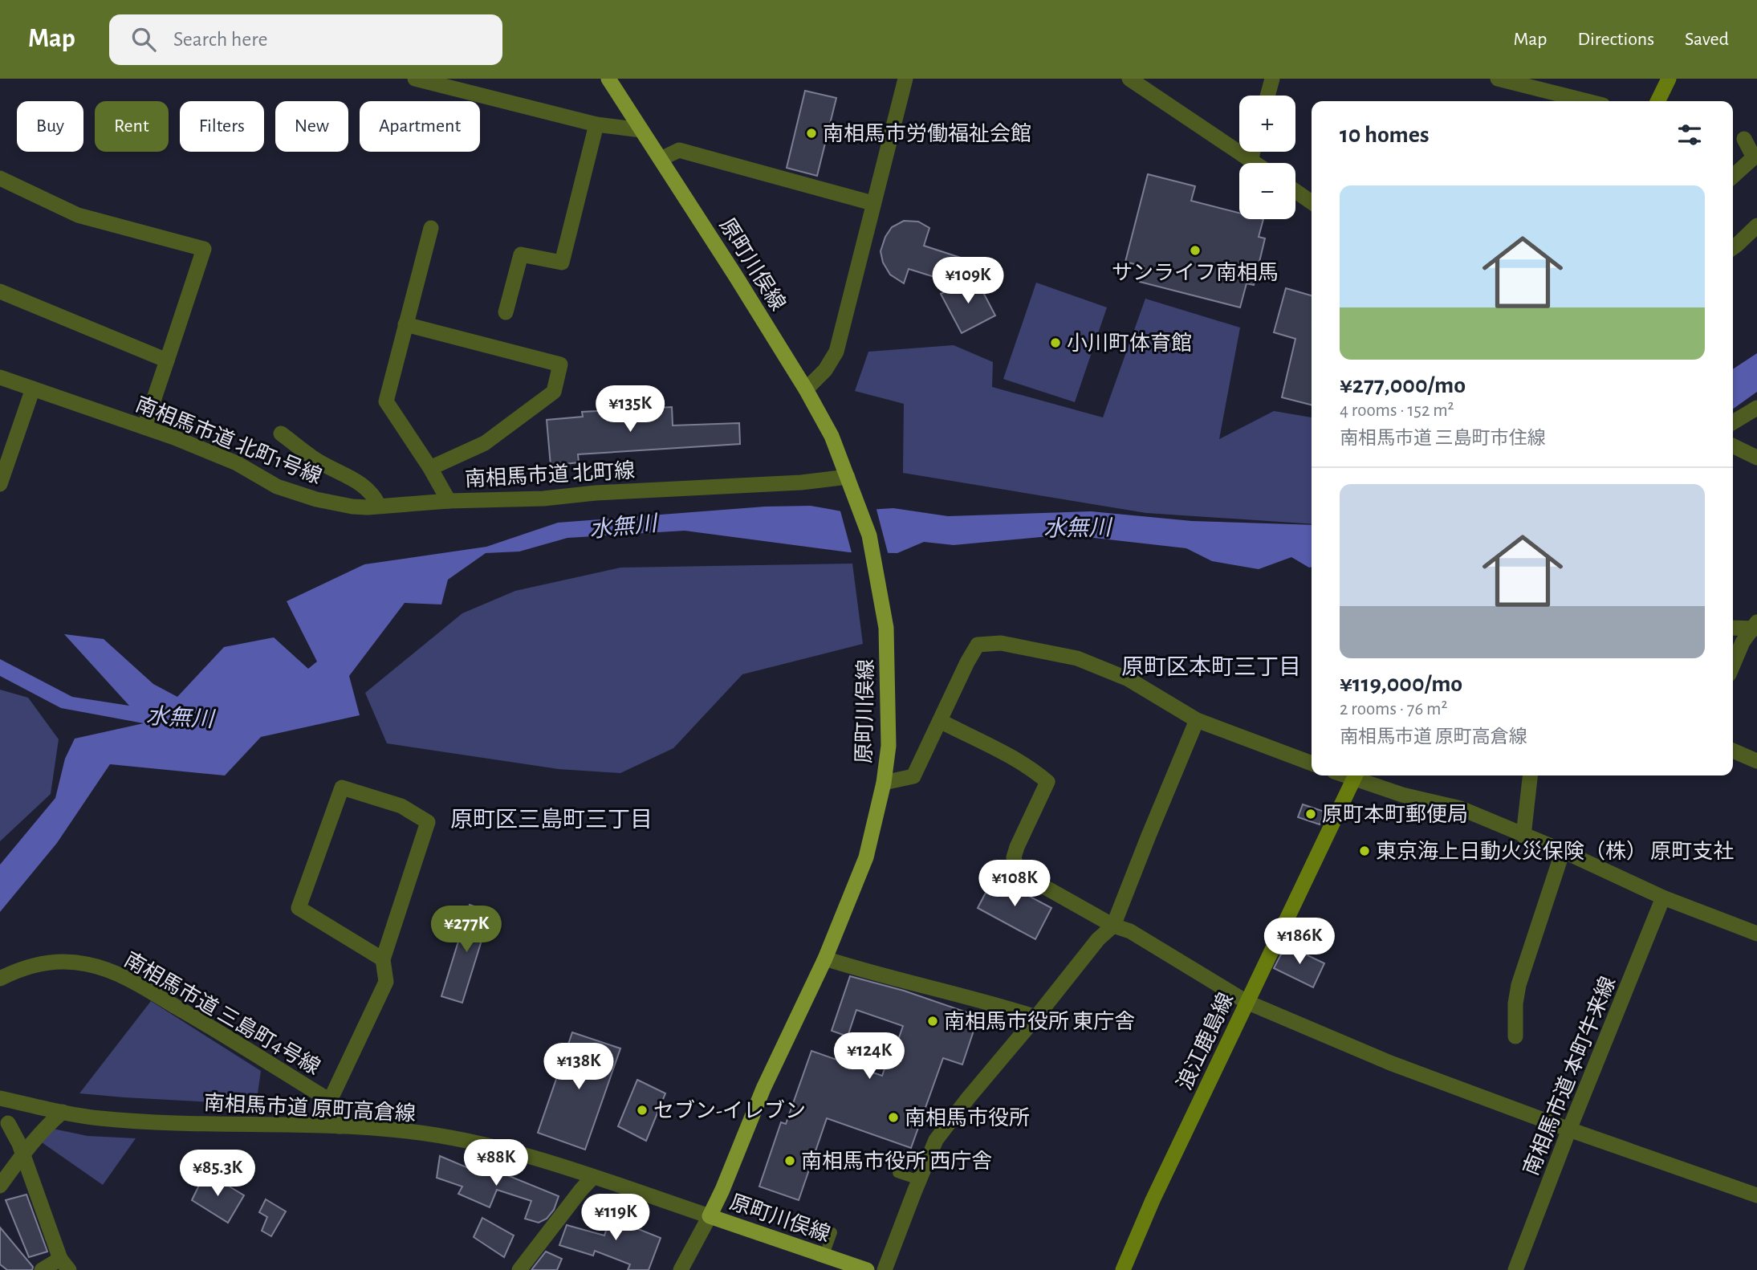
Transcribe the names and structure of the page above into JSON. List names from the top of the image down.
{
  "streets": {
    "main road": ["原町川俣線", "浪江鹿島線"],
    "street": [
      "南相馬市道 北町1号線",
      "南相馬市道 北町線",
      "南相馬市道 三島町4号線",
      "南相馬市道 本町牛来線",
      "南相馬市道 原町高倉線"
    ]
  },
  "crossings": [
    ["原町川俣線", "南相馬市道 北町線"],
    ["原町川俣線", "南相馬市道 原町高倉線"],
    ["南相馬市道 北町1号線", "南相馬市道 北町線"],
    ["南相馬市道 三島町4号線", "南相馬市道 原町高倉線"]
  ],
  "districts": ["原町区本町三丁目", "原町区三島町三丁目"],
  "water": ["水無川"],
  "places": [
    "南相馬市労働福祉会館",
    "サンライフ南相馬",
    "小川町体育館",
    "原町本町郵便局",
    "東京海上日動火災保険（株） 原町支社",
    "南相馬市役所 東庁舎",
    "セブン-イレブン",
    "南相馬市役所",
    "南相馬市役所 西庁舎"
  ],
  "page": {
    "header": "Map",
    "search": "Search here",
    "nav": ["Map", "Directions", "Saved"],
    "map_buttons": ["+", "−"],
    "chip": [
      "Buy",
      "Rent",
      "Filters",
      "New",
      "Apartment"
    ],
    "heading": "10 homes",
    "list": [
      {
        "name": "¥277,000/mo",
        "note": "4 rooms · 152 m² · 南相馬市道 三島町市住線"
      },
      {
        "name": "¥119,000/mo",
        "note": "2 rooms · 76 m² · 南相馬市道 原町高倉線"
      }
    ],
    "price": [
      "¥109K",
      "¥135K",
      "¥108K",
      "¥277K",
      "¥186K",
      "¥124K",
      "¥138K",
      "¥88K",
      "¥85.3K",
      "¥119K"
    ]
  }
}
